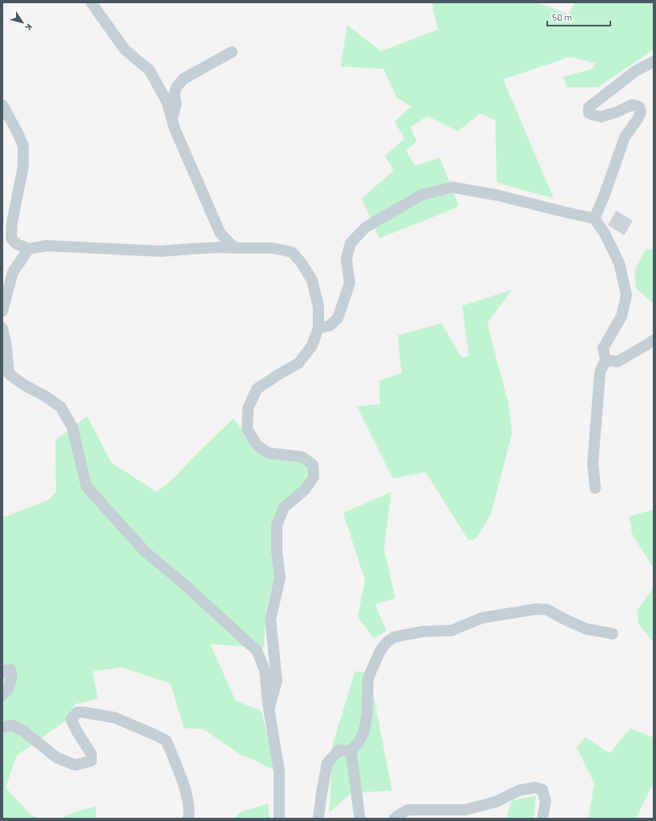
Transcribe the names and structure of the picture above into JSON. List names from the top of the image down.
{
  "scale_bar": "50 m",
  "north": "bottom right"
}
